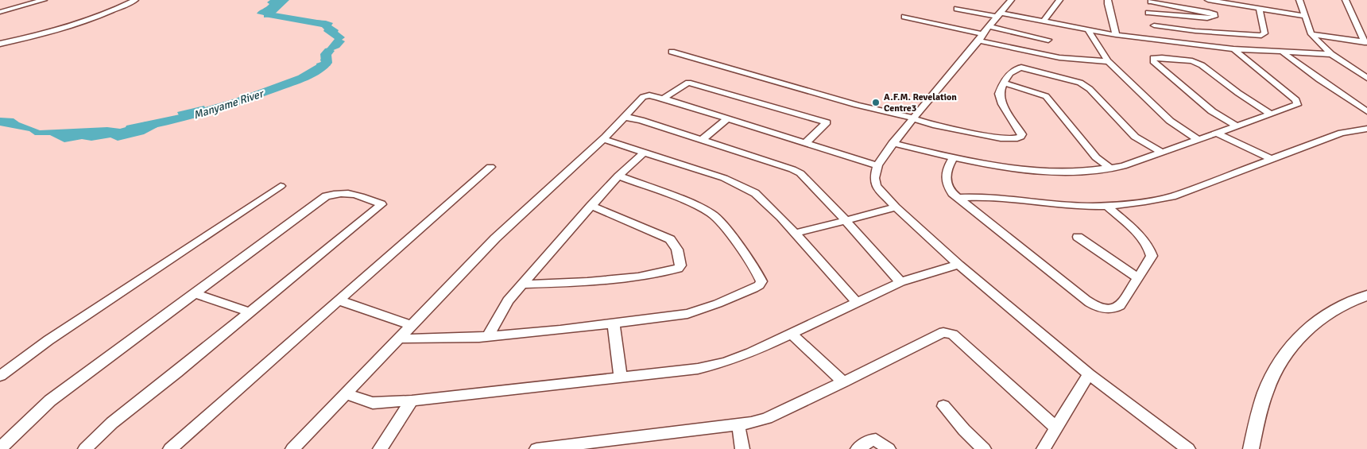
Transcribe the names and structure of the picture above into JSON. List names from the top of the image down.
{
  "water": ["Manyame River"],
  "places": ["A.F.M. Revelation Centre3"]
}
